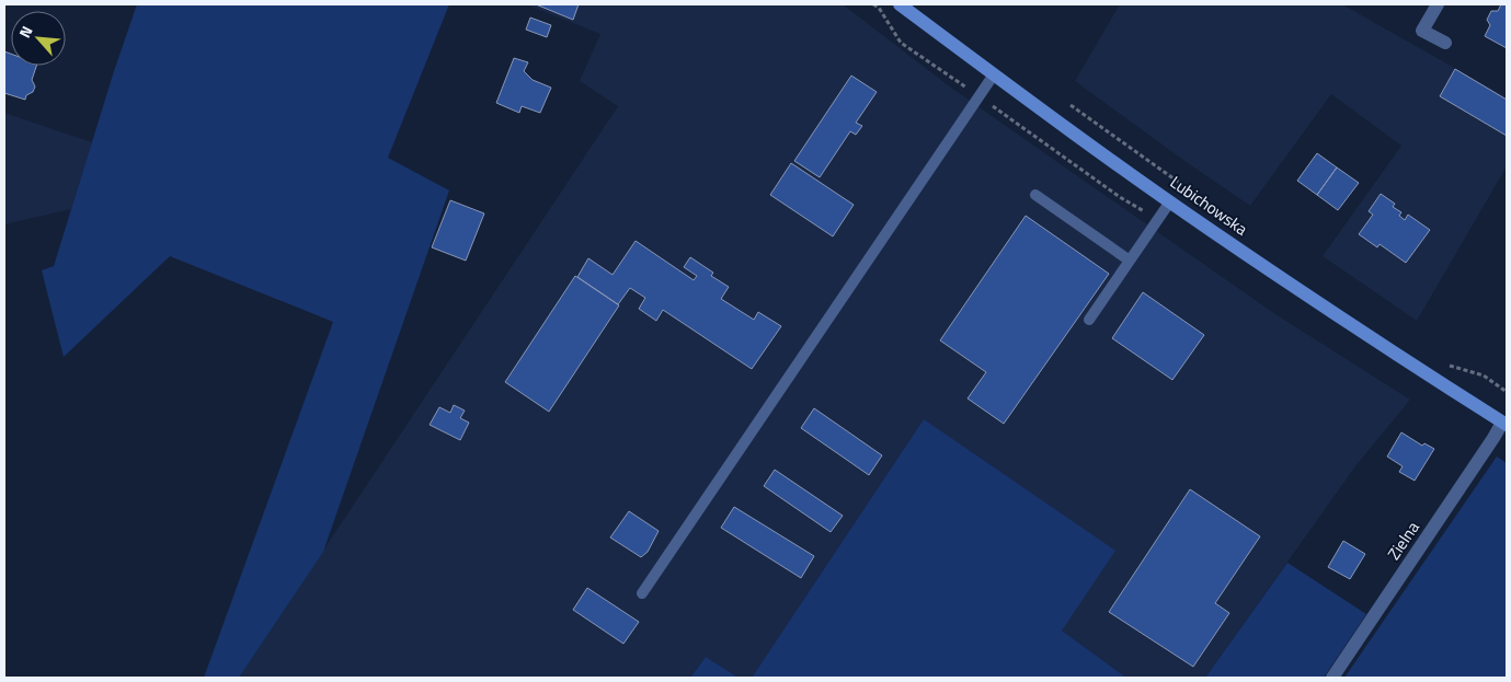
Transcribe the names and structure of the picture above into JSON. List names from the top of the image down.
{
  "streets": {
    "street": ["Lubichowska", "Zielna"]
  },
  "crossings": [
    ["Lubichowska", "Zielna"]
  ],
  "north": "top left"
}
